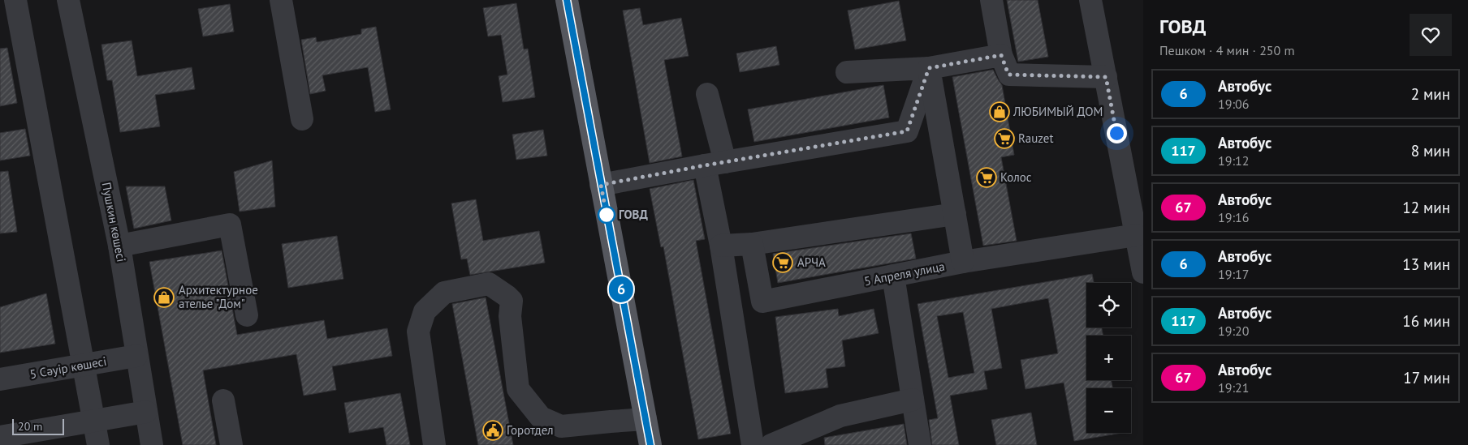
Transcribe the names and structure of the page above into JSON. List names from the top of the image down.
{
  "streets": {
    "street": ["Пушкин көшесі", "5 Апреля улица", "5 Сәуір көшесі"]
  },
  "crossings": [
    ["Пушкин көшесі", "5 Сәуір көшесі"]
  ],
  "places": {
    "shop": ["ЛЮБИМЫЙ ДОМ", "Архитектурное ателье \"Дом\""],
    "supermarket": ["Rauzet", "Колос", "АРЧА"],
    "other": ["ГОВД"],
    "public building": ["Горотдел"]
  },
  "lines": ["bus line 6"],
  "scale_bar": "20 m",
  "page": {
    "on_map": "6",
    "heading": ["ГОВД", "Пешком · 4 мин · 250 m"],
    "list": [
      {
        "mark": "6",
        "name": "Автобус",
        "note": "19:06",
        "value": "2 мин"
      },
      {
        "mark": "117",
        "name": "Автобус",
        "note": "19:12",
        "value": "8 мин"
      },
      {
        "mark": "67",
        "name": "Автобус",
        "note": "19:16",
        "value": "12 мин"
      },
      {
        "mark": "6",
        "name": "Автобус",
        "note": "19:17",
        "value": "13 мин"
      },
      {
        "mark": "117",
        "name": "Автобус",
        "note": "19:20",
        "value": "16 мин"
      },
      {
        "mark": "67",
        "name": "Автобус",
        "note": "19:21",
        "value": "17 мин"
      }
    ],
    "map_buttons": ["+", "−"],
    "scale": "20 m"
  }
}
